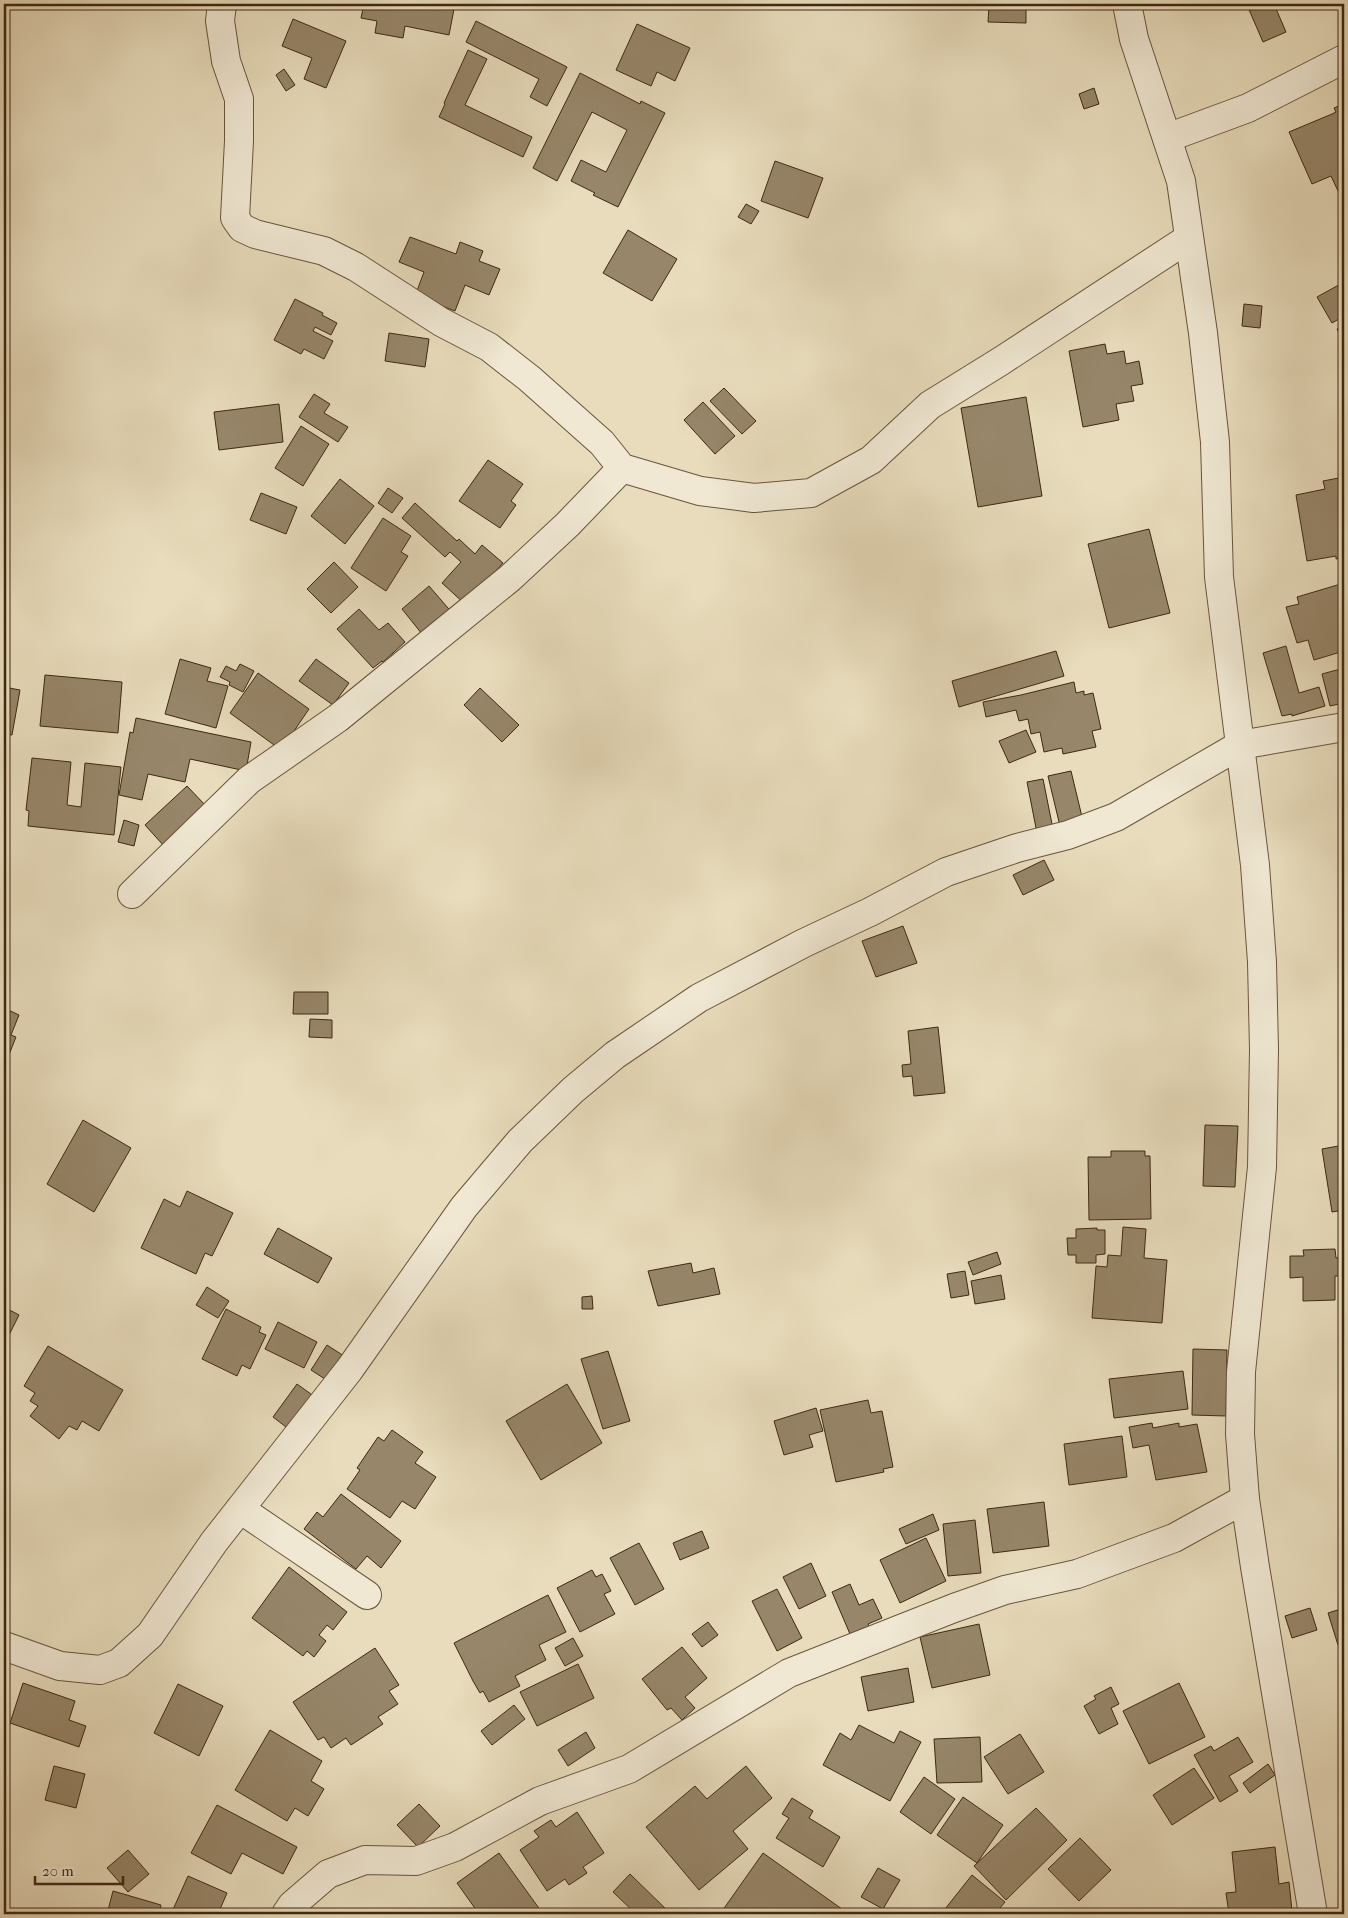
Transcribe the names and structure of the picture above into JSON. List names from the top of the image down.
{
  "scale_bar": "20 m"
}
